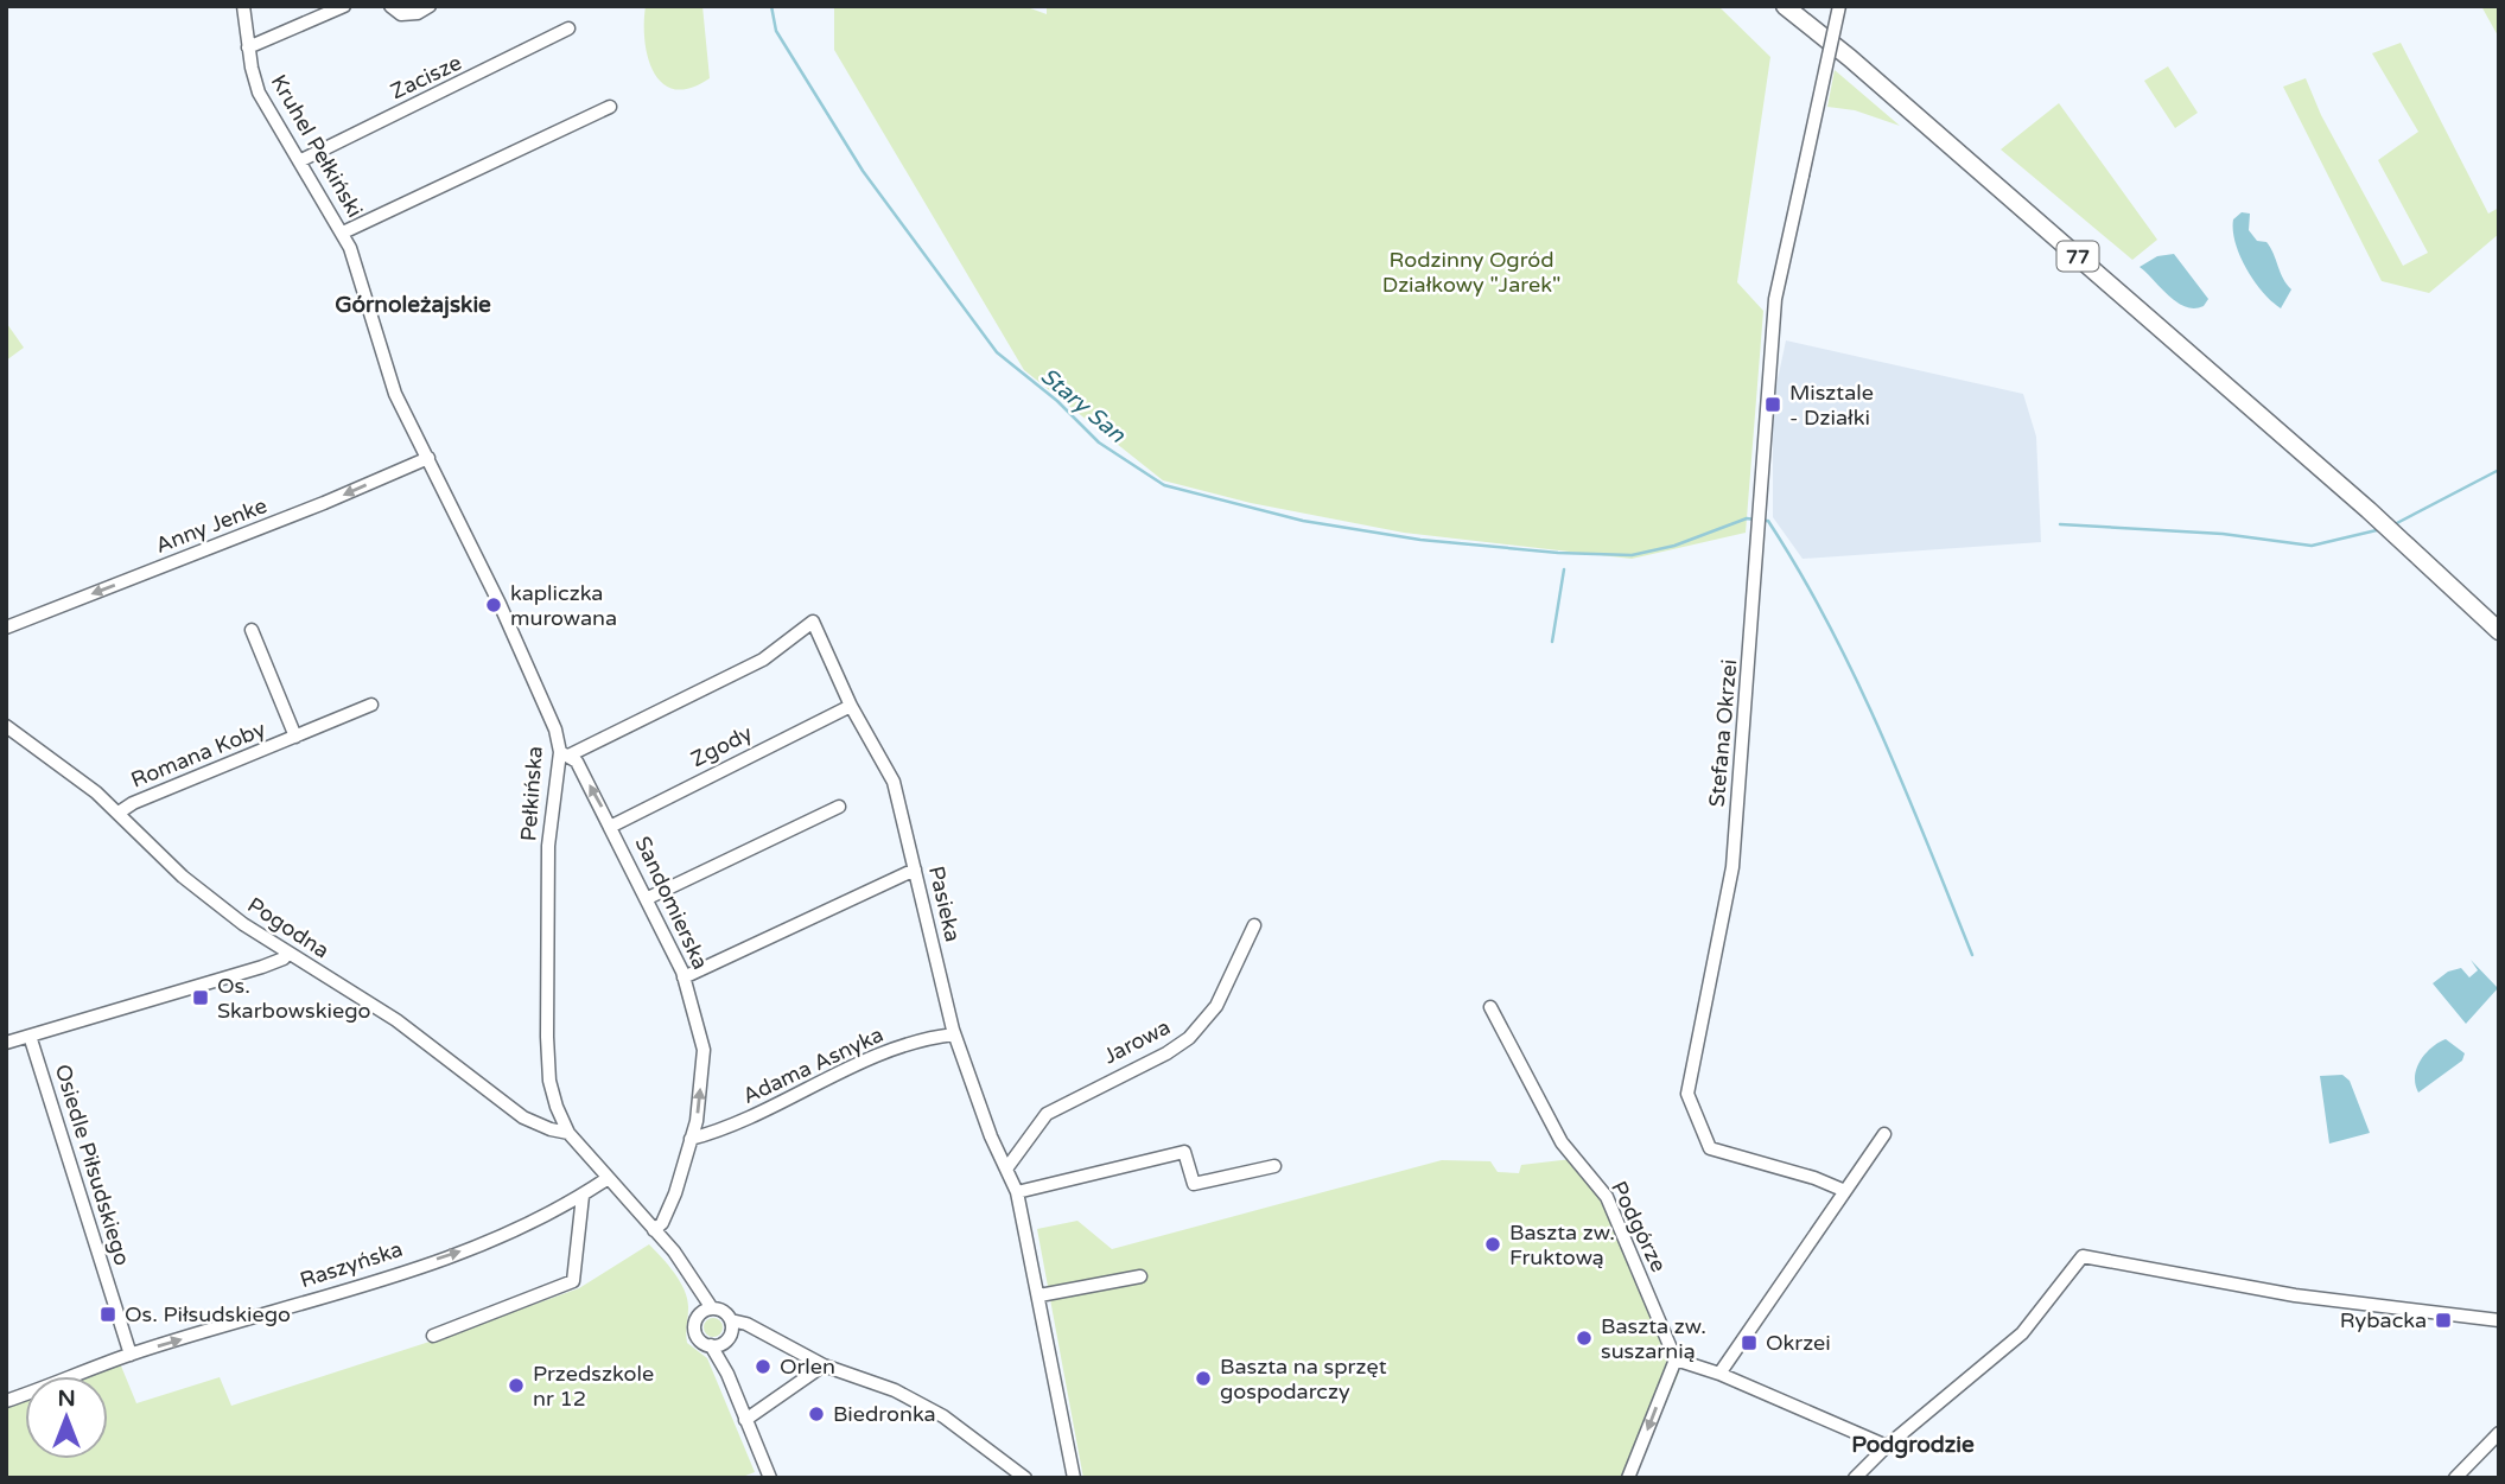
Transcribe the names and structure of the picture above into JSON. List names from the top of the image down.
{
  "streets": {
    "main road": ["77"],
    "street": [
      "Zacisze",
      "Kruhel Pełkiński",
      "Anny Jenke",
      "Stefana Okrzei",
      "Zgody",
      "Romana Koby",
      "Pełkińska",
      "Sandomierska",
      "Pasieka",
      "Pogodna",
      "Jarowa",
      "Adama Asnyka",
      "Osiedle Piłsudskiego",
      "Podgórze",
      "Raszyńska"
    ]
  },
  "crossings": [
    ["Zacisze", "Kruhel Pełkiński"],
    ["Kruhel Pełkiński", "Pełkińska"],
    ["Anny Jenke", "Pełkińska"],
    ["Zgody", "Sandomierska"],
    ["Zgody", "Pasieka"],
    ["Romana Koby", "Pogodna"],
    ["Pełkińska", "Sandomierska"],
    ["Pełkińska", "Pasieka"],
    ["Pełkińska", "Pogodna"],
    ["Pełkińska", "Raszyńska"],
    ["Sandomierska", "Pasieka"],
    ["Sandomierska", "Adama Asnyka"],
    ["Pasieka", "Jarowa"],
    ["Pasieka", "Adama Asnyka"],
    ["Osiedle Piłsudskiego", "Raszyńska"]
  ],
  "one_way": ["Anny Jenke", "Sandomierska", "Raszyńska"],
  "districts": ["Górnoleżajskie", "Podgrodzie"],
  "water": ["Stary San"],
  "parks": ["Rodzinny Ogród Działkowy \"Jarek\""],
  "places": {
    "transit": [
      "Misztale - Działki",
      "Os. Skarbowskiego",
      "Os. Piłsudskiego",
      "Rybacka",
      "Okrzei"
    ],
    "other": [
      "kapliczka murowana",
      "Baszta zw. Fruktową",
      "Baszta zw. suszarnią",
      "Orlen",
      "Baszta na sprzęt gospodarczy",
      "Przedszkole nr 12",
      "Biedronka"
    ]
  },
  "north": "top"
}
